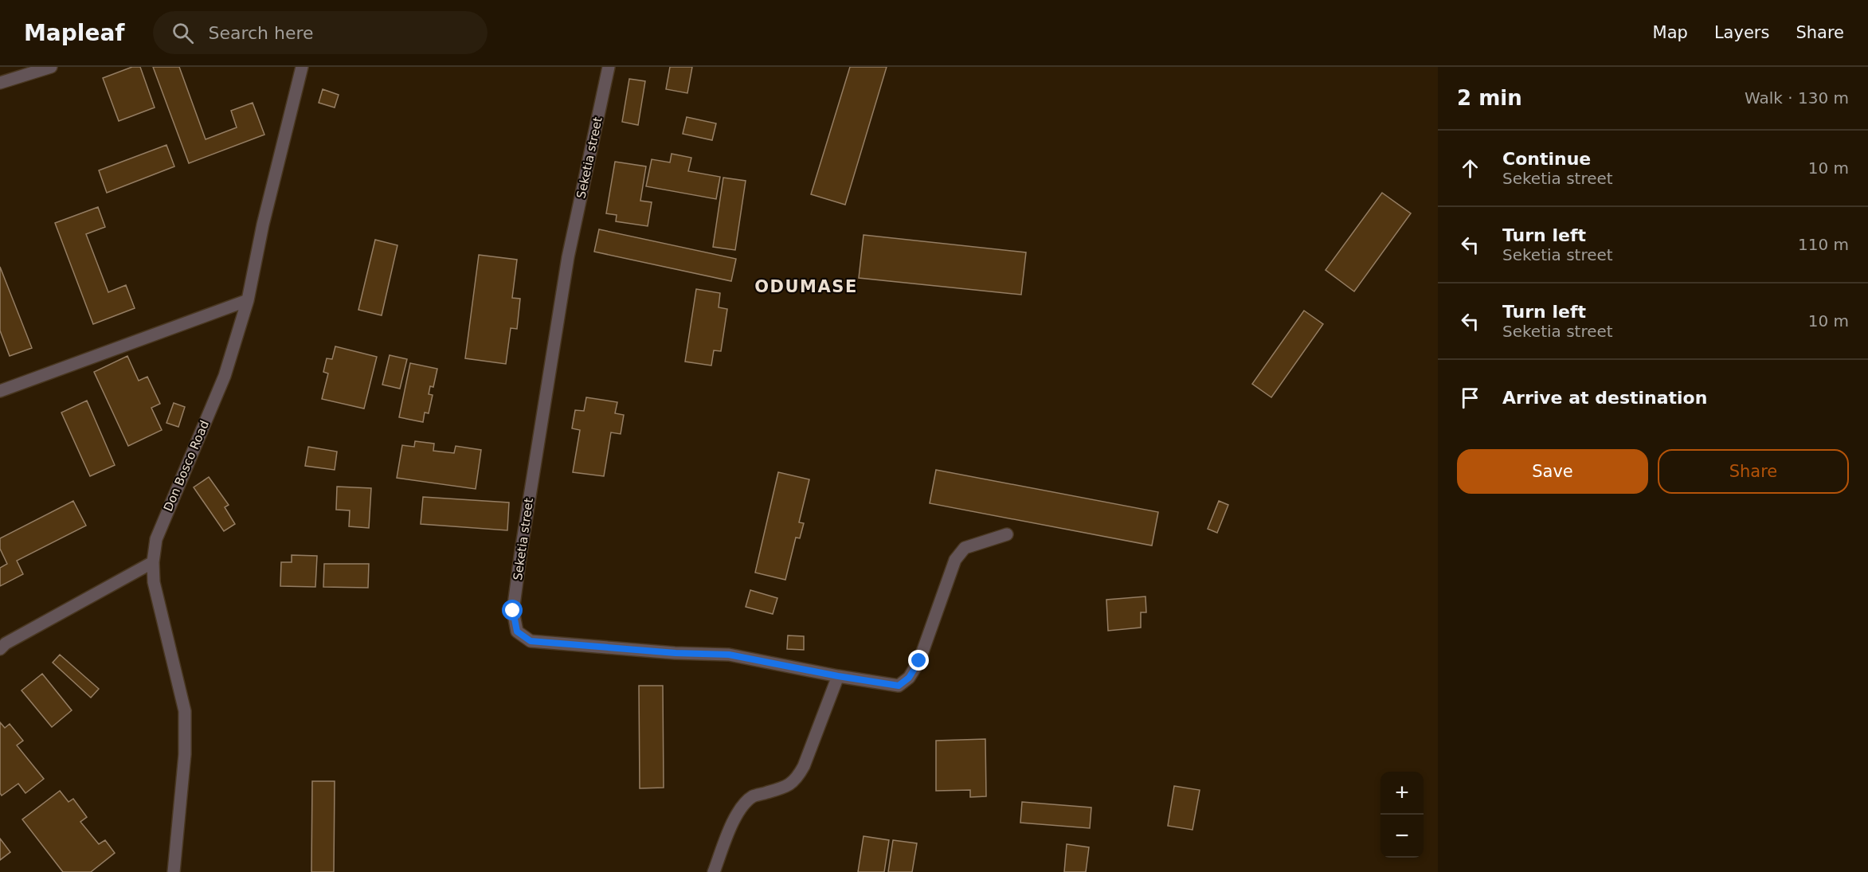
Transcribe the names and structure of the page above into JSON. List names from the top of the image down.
{
  "streets": {
    "street": ["Seketia street", "Don Bosco Road"]
  },
  "districts": ["ODUMASE"],
  "page": {
    "header": "Mapleaf",
    "search": "Search here",
    "nav": ["Map", "Layers", "Share"],
    "heading": ["2 min", "Walk · 130 m"],
    "list": [
      ["Continue", "Seketia street", "10 m"],
      ["Turn left", "Seketia street", "110 m"],
      ["Turn left", "Seketia street", "10 m"],
      "Arrive at destination"
    ],
    "buttons": ["Save", "Share"],
    "map_buttons": ["+", "−"]
  }
}
